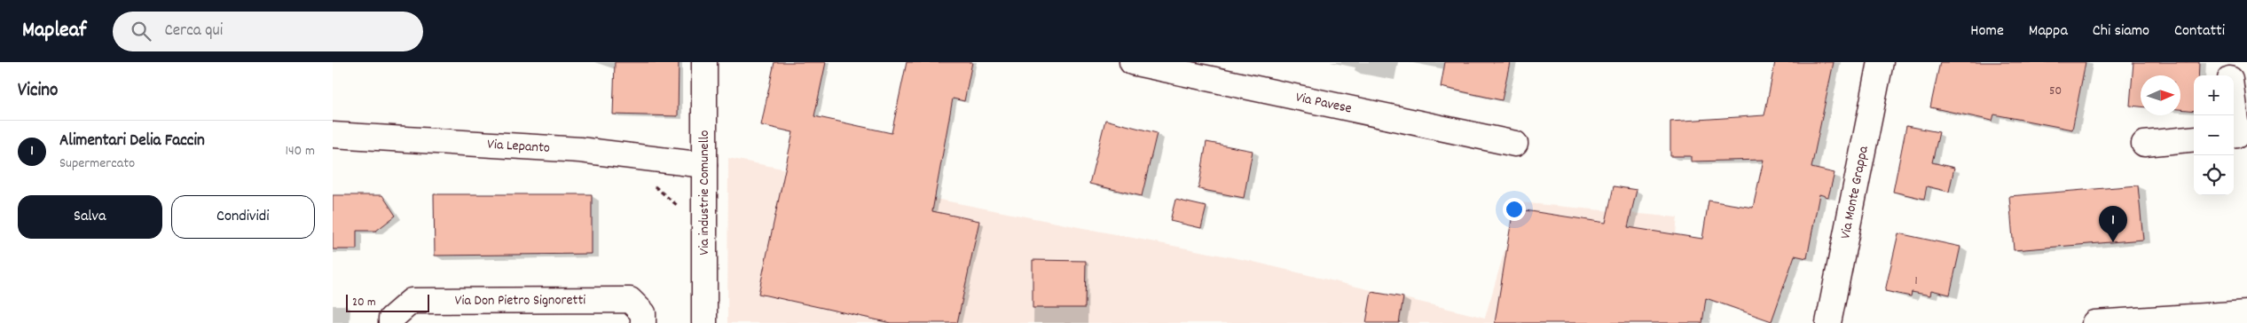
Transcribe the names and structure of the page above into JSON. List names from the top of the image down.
{
  "streets": {
    "street": [
      "Via Pavese",
      "Via Lepanto",
      "Via industrie Comunello",
      "Via Monte Grappa",
      "Via Don Pietro Signoretti"
    ]
  },
  "crossings": [
    ["Via Lepanto", "Via industrie Comunello"]
  ],
  "house_numbers": ["50", "1"],
  "scale_bar": "20 m",
  "north": "right",
  "page": {
    "header": "Mapleaf",
    "search": "Cerca qui",
    "nav": [
      "Home",
      "Mappa",
      "Chi siamo",
      "Contatti"
    ],
    "heading": "Vicino",
    "map_buttons": ["+", "−"],
    "list": [
      {
        "mark": "1",
        "name": "Alimentari Delia Faccin",
        "note": "Supermercato",
        "value": "140 m"
      }
    ],
    "buttons": ["Salva", "Condividi"],
    "pins": "1",
    "scale": "20 m"
  }
}
